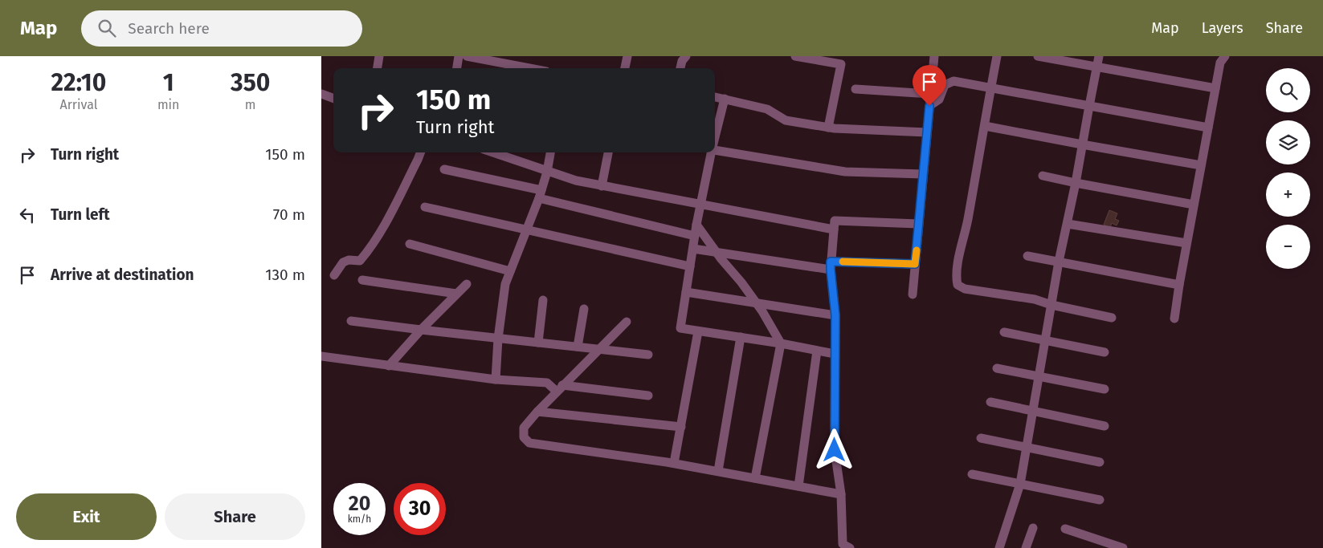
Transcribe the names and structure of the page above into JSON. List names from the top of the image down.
{
  "page": {
    "header": "Map",
    "search": "Search here",
    "nav": ["Map", "Layers", "Share"],
    "eta": [
      "22:10",
      "Arrival",
      "1",
      "min",
      "350",
      "m"
    ],
    "map_buttons": ["+", "−"],
    "turn": ["150 m", "Turn right"],
    "list": [
      {
        "name": "Turn right",
        "value": "150 m"
      },
      {
        "name": "Turn left",
        "value": "70 m"
      },
      {
        "name": "Arrive at destination",
        "value": "130 m"
      }
    ],
    "speed": "20 km/h",
    "limit": "30",
    "buttons": ["Exit", "Share"]
  }
}
